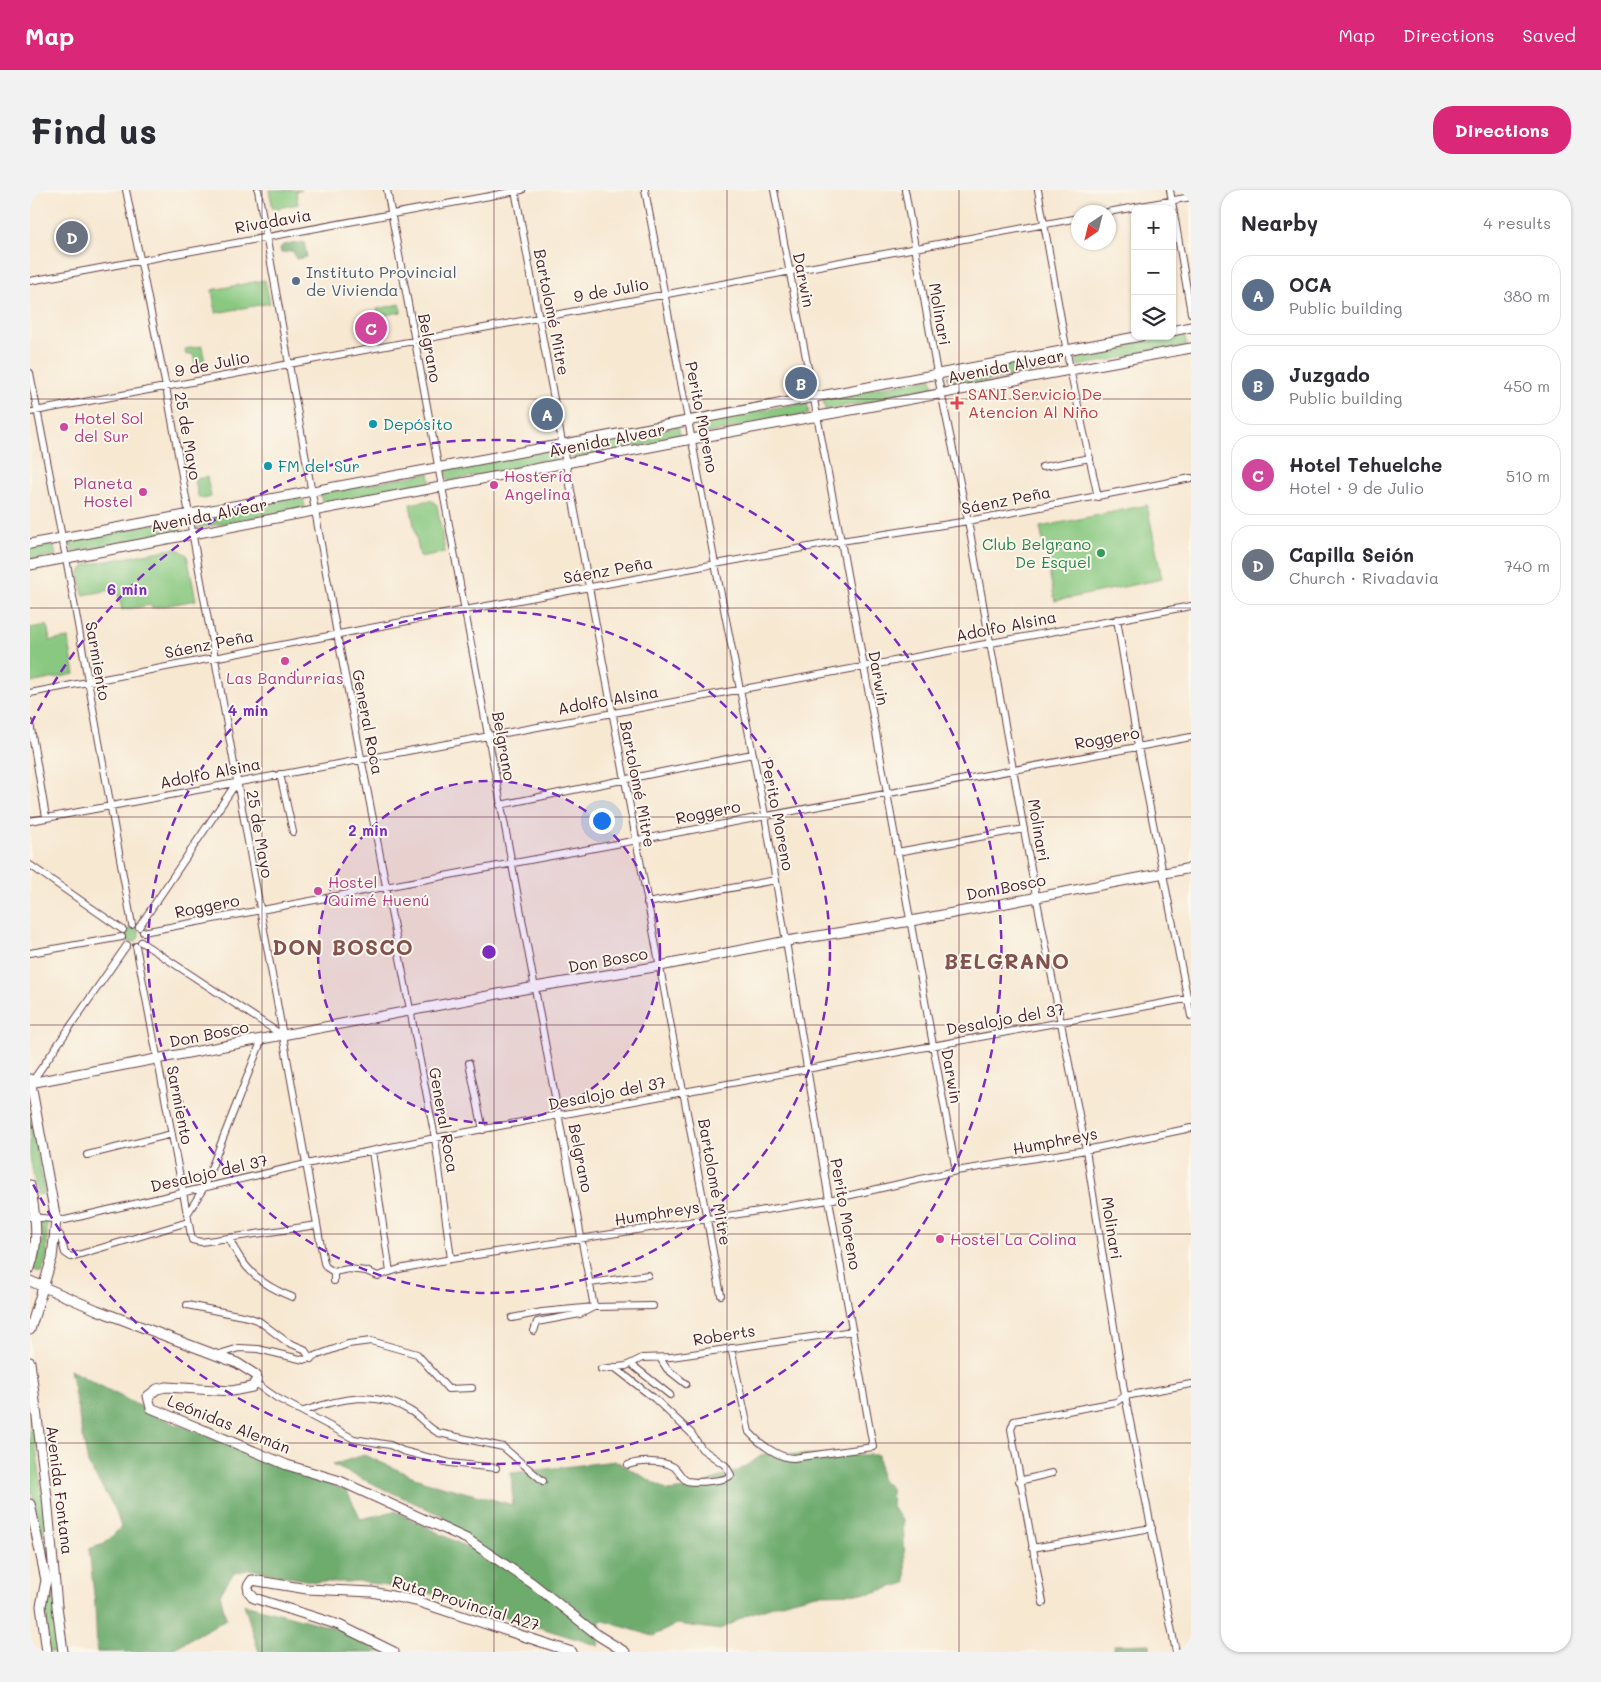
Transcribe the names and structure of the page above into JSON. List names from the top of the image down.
{
  "streets": {
    "street": [
      "Rivadavia",
      "Darwin",
      "9 de Julio",
      "Bartolomé Mitre",
      "Molinari",
      "Belgrano",
      "Avenida Alvear",
      "Perito Moreno",
      "25 de Mayo",
      "Sáenz Peña",
      "Adolfo Alsina",
      "Sarmiento",
      "General Roca",
      "Roggero",
      "Don Bosco",
      "Desalojo del 37",
      "Humphreys",
      "Roberts",
      "Leónidas Alemán",
      "Avenida Fontana",
      "Ruta Provincial A27"
    ]
  },
  "crossings": [
    ["Rivadavia", "Bartolomé Mitre"],
    ["Rivadavia", "Belgrano"],
    ["Rivadavia", "25 de Mayo"],
    ["Rivadavia", "General Roca"],
    ["Darwin", "9 de Julio"],
    ["Darwin", "Avenida Alvear"],
    ["Darwin", "Sáenz Peña"],
    ["Darwin", "Adolfo Alsina"],
    ["Darwin", "Roggero"],
    ["Darwin", "Don Bosco"],
    ["Darwin", "Desalojo del 37"],
    ["Darwin", "Humphreys"],
    ["9 de Julio", "Bartolomé Mitre"],
    ["9 de Julio", "Molinari"],
    ["9 de Julio", "Belgrano"],
    ["9 de Julio", "Perito Moreno"],
    ["9 de Julio", "25 de Mayo"],
    ["9 de Julio", "Sarmiento"],
    ["9 de Julio", "General Roca"],
    ["Bartolomé Mitre", "Avenida Alvear"],
    ["Bartolomé Mitre", "Sáenz Peña"],
    ["Bartolomé Mitre", "Adolfo Alsina"],
    ["Bartolomé Mitre", "Roggero"],
    ["Bartolomé Mitre", "Don Bosco"],
    ["Bartolomé Mitre", "Desalojo del 37"],
    ["Bartolomé Mitre", "Humphreys"],
    ["Molinari", "Avenida Alvear"],
    ["Molinari", "Sáenz Peña"],
    ["Molinari", "Adolfo Alsina"],
    ["Molinari", "Roggero"],
    ["Molinari", "Don Bosco"],
    ["Molinari", "Desalojo del 37"],
    ["Molinari", "Humphreys"],
    ["Belgrano", "Avenida Alvear"],
    ["Belgrano", "Sáenz Peña"],
    ["Belgrano", "Adolfo Alsina"],
    ["Belgrano", "Roggero"],
    ["Belgrano", "Don Bosco"],
    ["Belgrano", "Desalojo del 37"],
    ["Belgrano", "Humphreys"],
    ["Avenida Alvear", "Perito Moreno"],
    ["Avenida Alvear", "25 de Mayo"],
    ["Avenida Alvear", "Sarmiento"],
    ["Avenida Alvear", "General Roca"],
    ["Perito Moreno", "Sáenz Peña"],
    ["Perito Moreno", "Adolfo Alsina"],
    ["Perito Moreno", "Roggero"],
    ["Perito Moreno", "Don Bosco"],
    ["Perito Moreno", "Desalojo del 37"],
    ["Perito Moreno", "Humphreys"],
    ["Perito Moreno", "Roberts"],
    ["25 de Mayo", "Sáenz Peña"],
    ["25 de Mayo", "Adolfo Alsina"],
    ["25 de Mayo", "Roggero"],
    ["25 de Mayo", "Don Bosco"],
    ["25 de Mayo", "Desalojo del 37"],
    ["25 de Mayo", "Humphreys"],
    ["Sáenz Peña", "Sarmiento"],
    ["Sáenz Peña", "General Roca"],
    ["Adolfo Alsina", "Sarmiento"],
    ["Adolfo Alsina", "General Roca"],
    ["Sarmiento", "Roggero"],
    ["Sarmiento", "Don Bosco"],
    ["Sarmiento", "Desalojo del 37"],
    ["General Roca", "Roggero"],
    ["General Roca", "Don Bosco"],
    ["General Roca", "Desalojo del 37"],
    ["General Roca", "Humphreys"]
  ],
  "districts": ["DON BOSCO", "BELGRANO"],
  "places": {
    "other": [
      "Instituto Provincial de Vivienda",
      "Depósito",
      "Hotel Sol del Sur",
      "FM del Sur",
      "Hostería Angelina",
      "Planeta Hostel",
      "Club Belgrano De Esquel",
      "Las Bandurrias",
      "Hostel Quimé Huenú",
      "Hostel La Colina"
    ],
    "health": ["SANI Servicio De Atencion Al Niño"]
  },
  "north": "bottom left",
  "page": {
    "header": "Map",
    "nav": ["Map", "Directions", "Saved"],
    "buttons": "Directions",
    "title": "Find us",
    "heading": ["Nearby", "4 results"],
    "map_buttons": ["+", "−"],
    "pins": [
      "D",
      "C",
      "B",
      "A"
    ],
    "list": [
      {
        "mark": "A",
        "name": "OCA",
        "note": "Public building",
        "value": "380 m"
      },
      {
        "mark": "B",
        "name": "Juzgado",
        "note": "Public building",
        "value": "450 m"
      },
      {
        "mark": "C",
        "name": "Hotel Tehuelche",
        "note": "Hotel · 9 de Julio",
        "value": "510 m"
      },
      {
        "mark": "D",
        "name": "Capilla Seión",
        "note": "Church · Rivadavia",
        "value": "740 m"
      }
    ]
  },
  "rings": ["6 min", "4 min", "2 min"]
}
